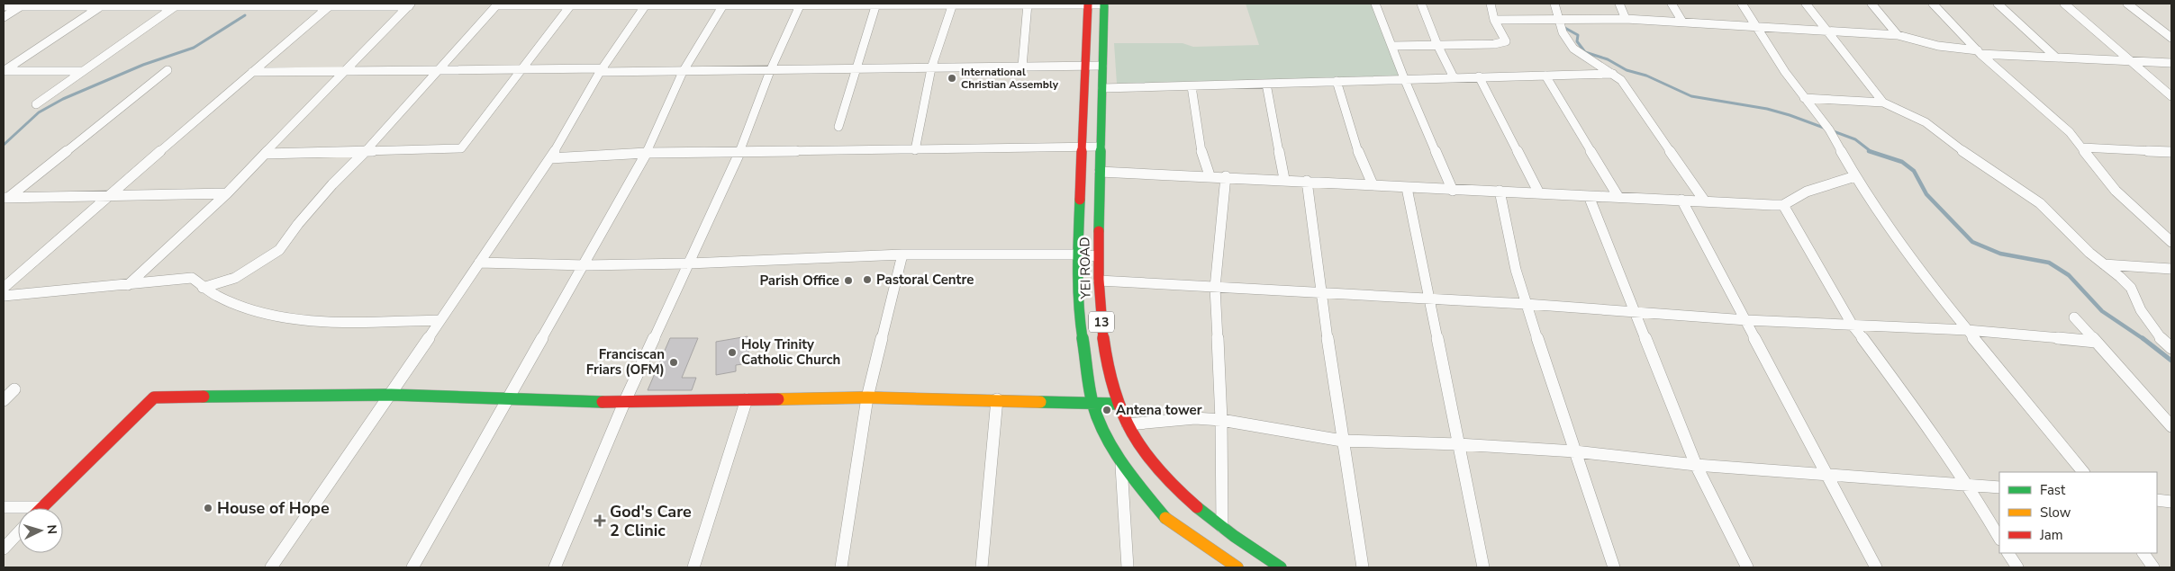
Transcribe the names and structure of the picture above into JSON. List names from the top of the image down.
{
  "streets": {
    "main road": ["YEI ROAD", "13"]
  },
  "places": {
    "other": [
      "International Christian Assembly",
      "Pastoral Centre",
      "Parish Office",
      "Holy Trinity Catholic Church",
      "Franciscan Friars (OFM)",
      "Antena tower",
      "House of Hope"
    ],
    "health": ["God's Care 2 Clinic"]
  },
  "legend": ["Fast", "Slow", "Jam"],
  "north": "right"
}
